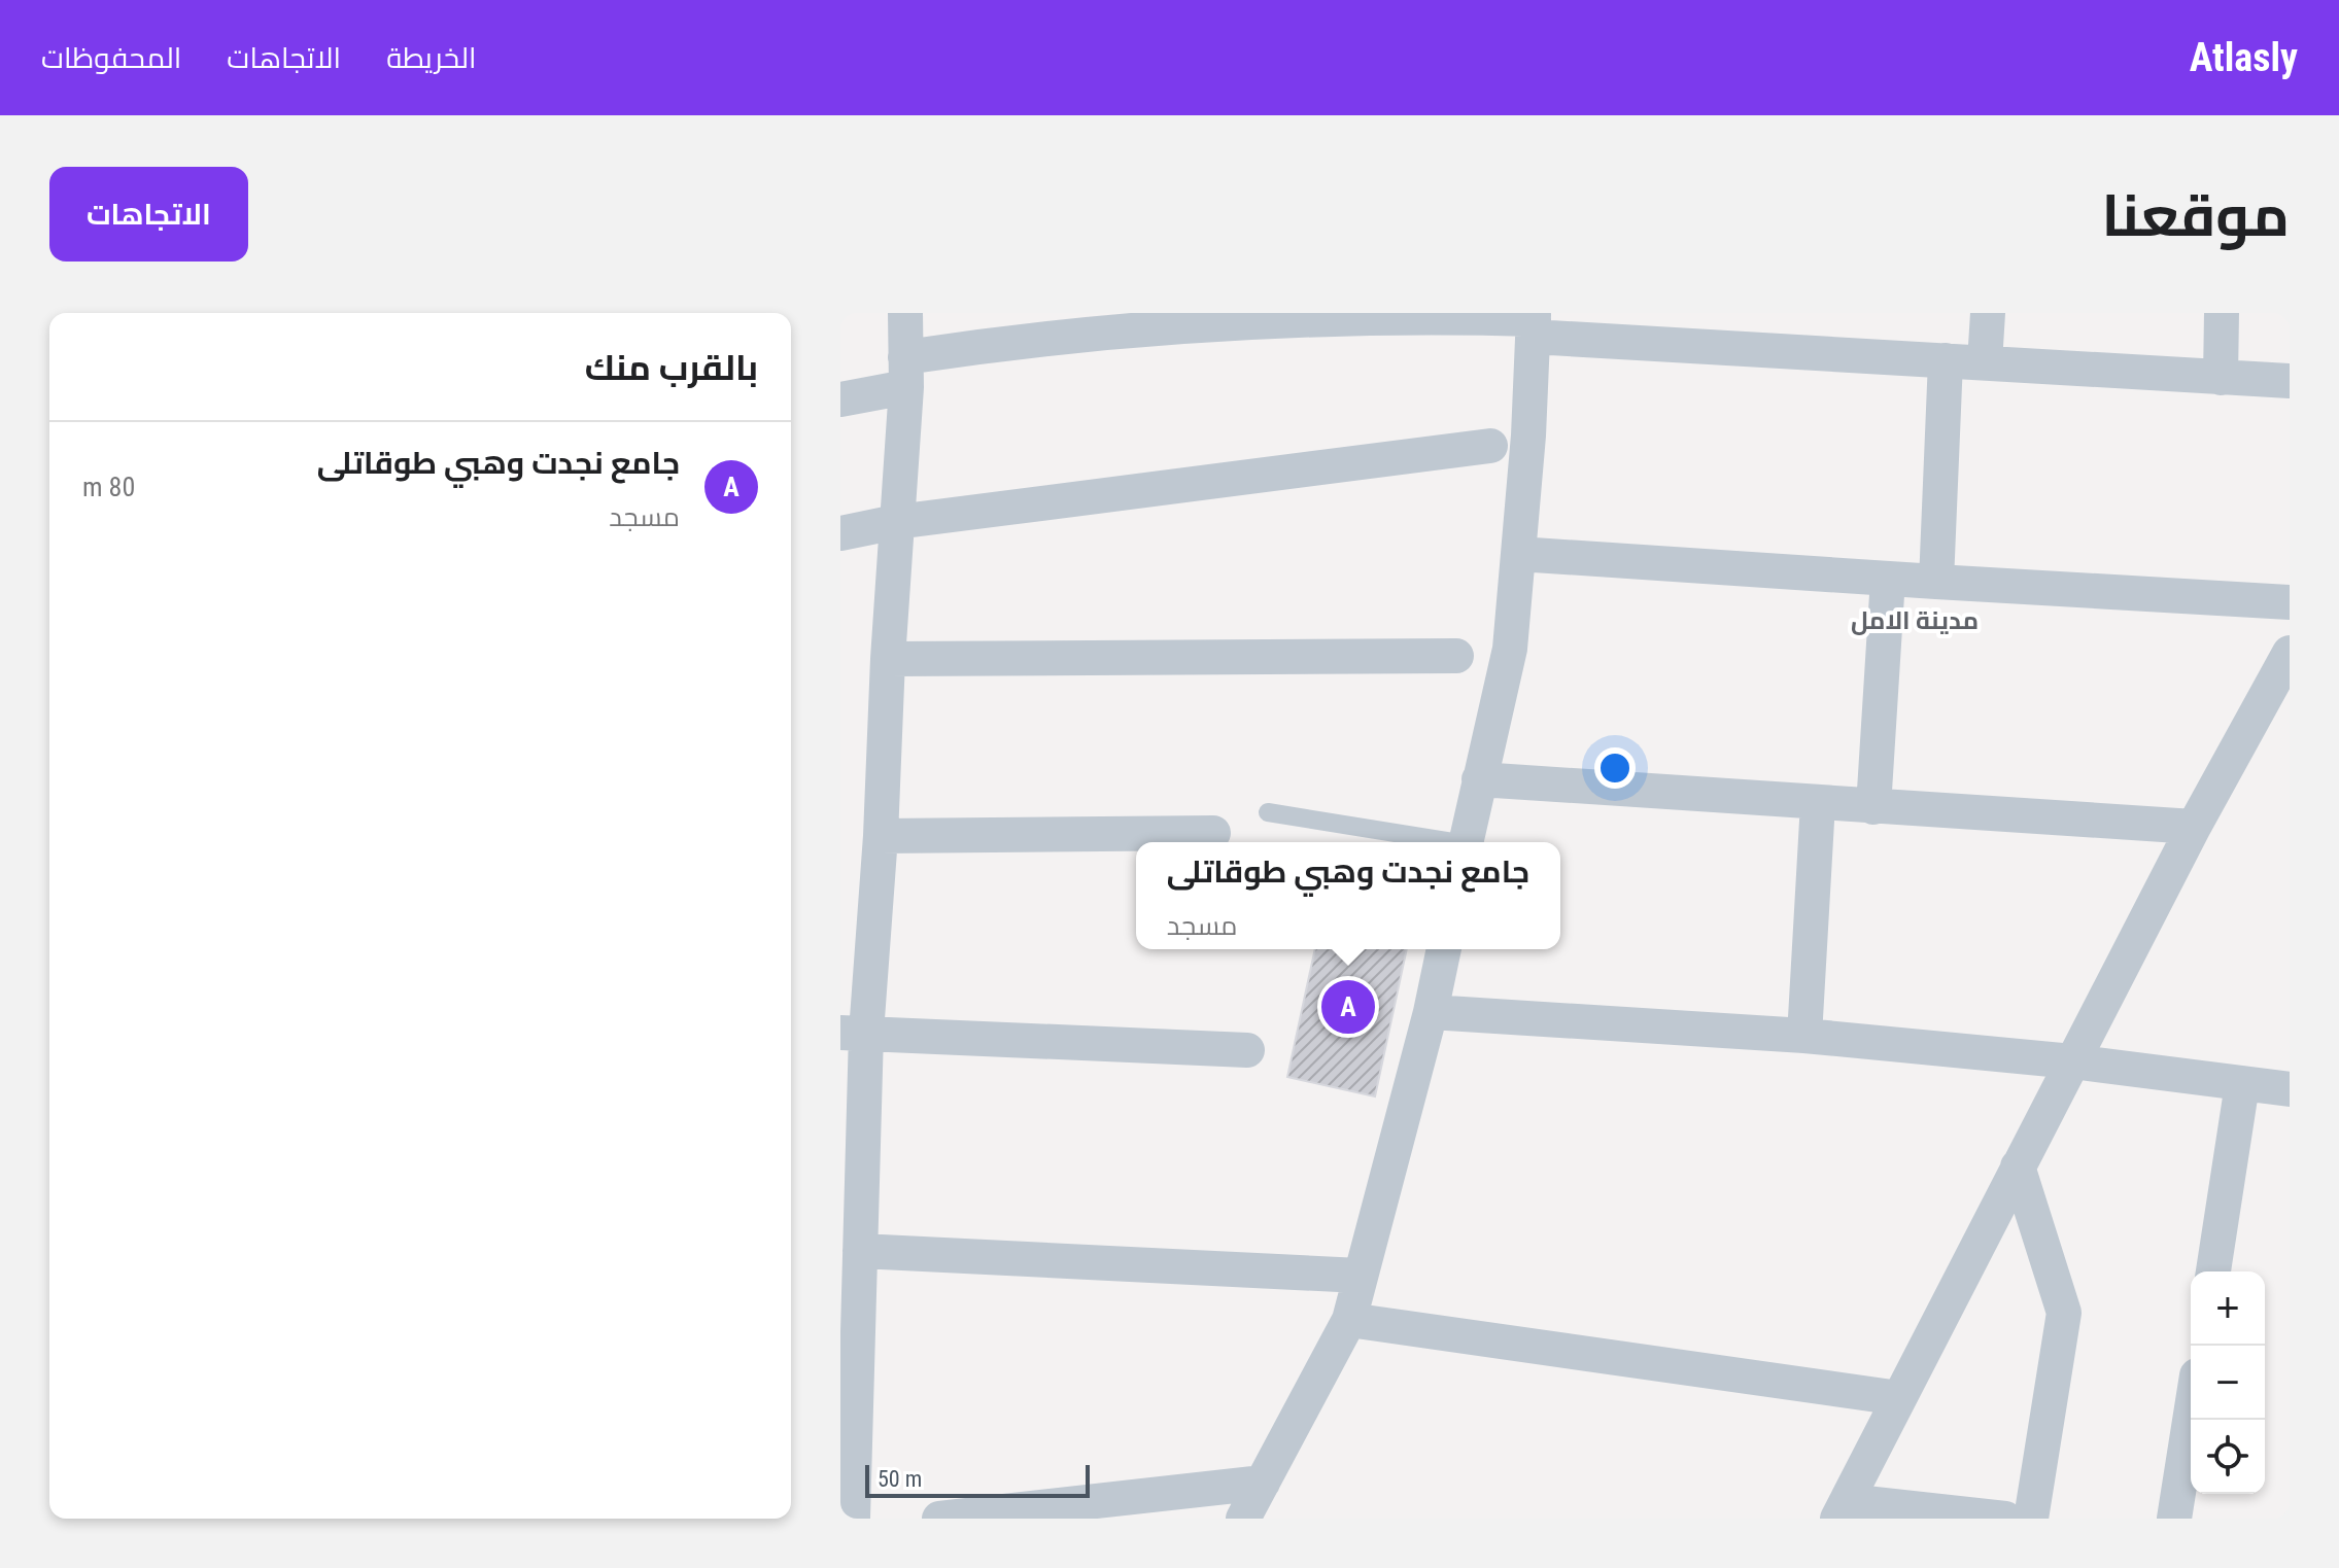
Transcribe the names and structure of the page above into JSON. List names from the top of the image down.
{
  "districts": ["مدينة الامل"],
  "scale_bar": "50 m",
  "page": {
    "header": "Atlasly",
    "nav": ["الخريطة", "الاتجاهات", "المحفوظات"],
    "title": "موقعنا",
    "buttons": "الاتجاهات",
    "heading": "بالقرب منك",
    "list": [
      {
        "mark": "A",
        "name": "جامع نجدت وهبي طوقاتلى",
        "note": "مسجد",
        "value": "80 m"
      }
    ],
    "popup": ["جامع نجدت وهبي طوقاتلى", "مسجد"],
    "pins": "A",
    "map_buttons": ["+", "−"],
    "scale": "50 m"
  }
}
